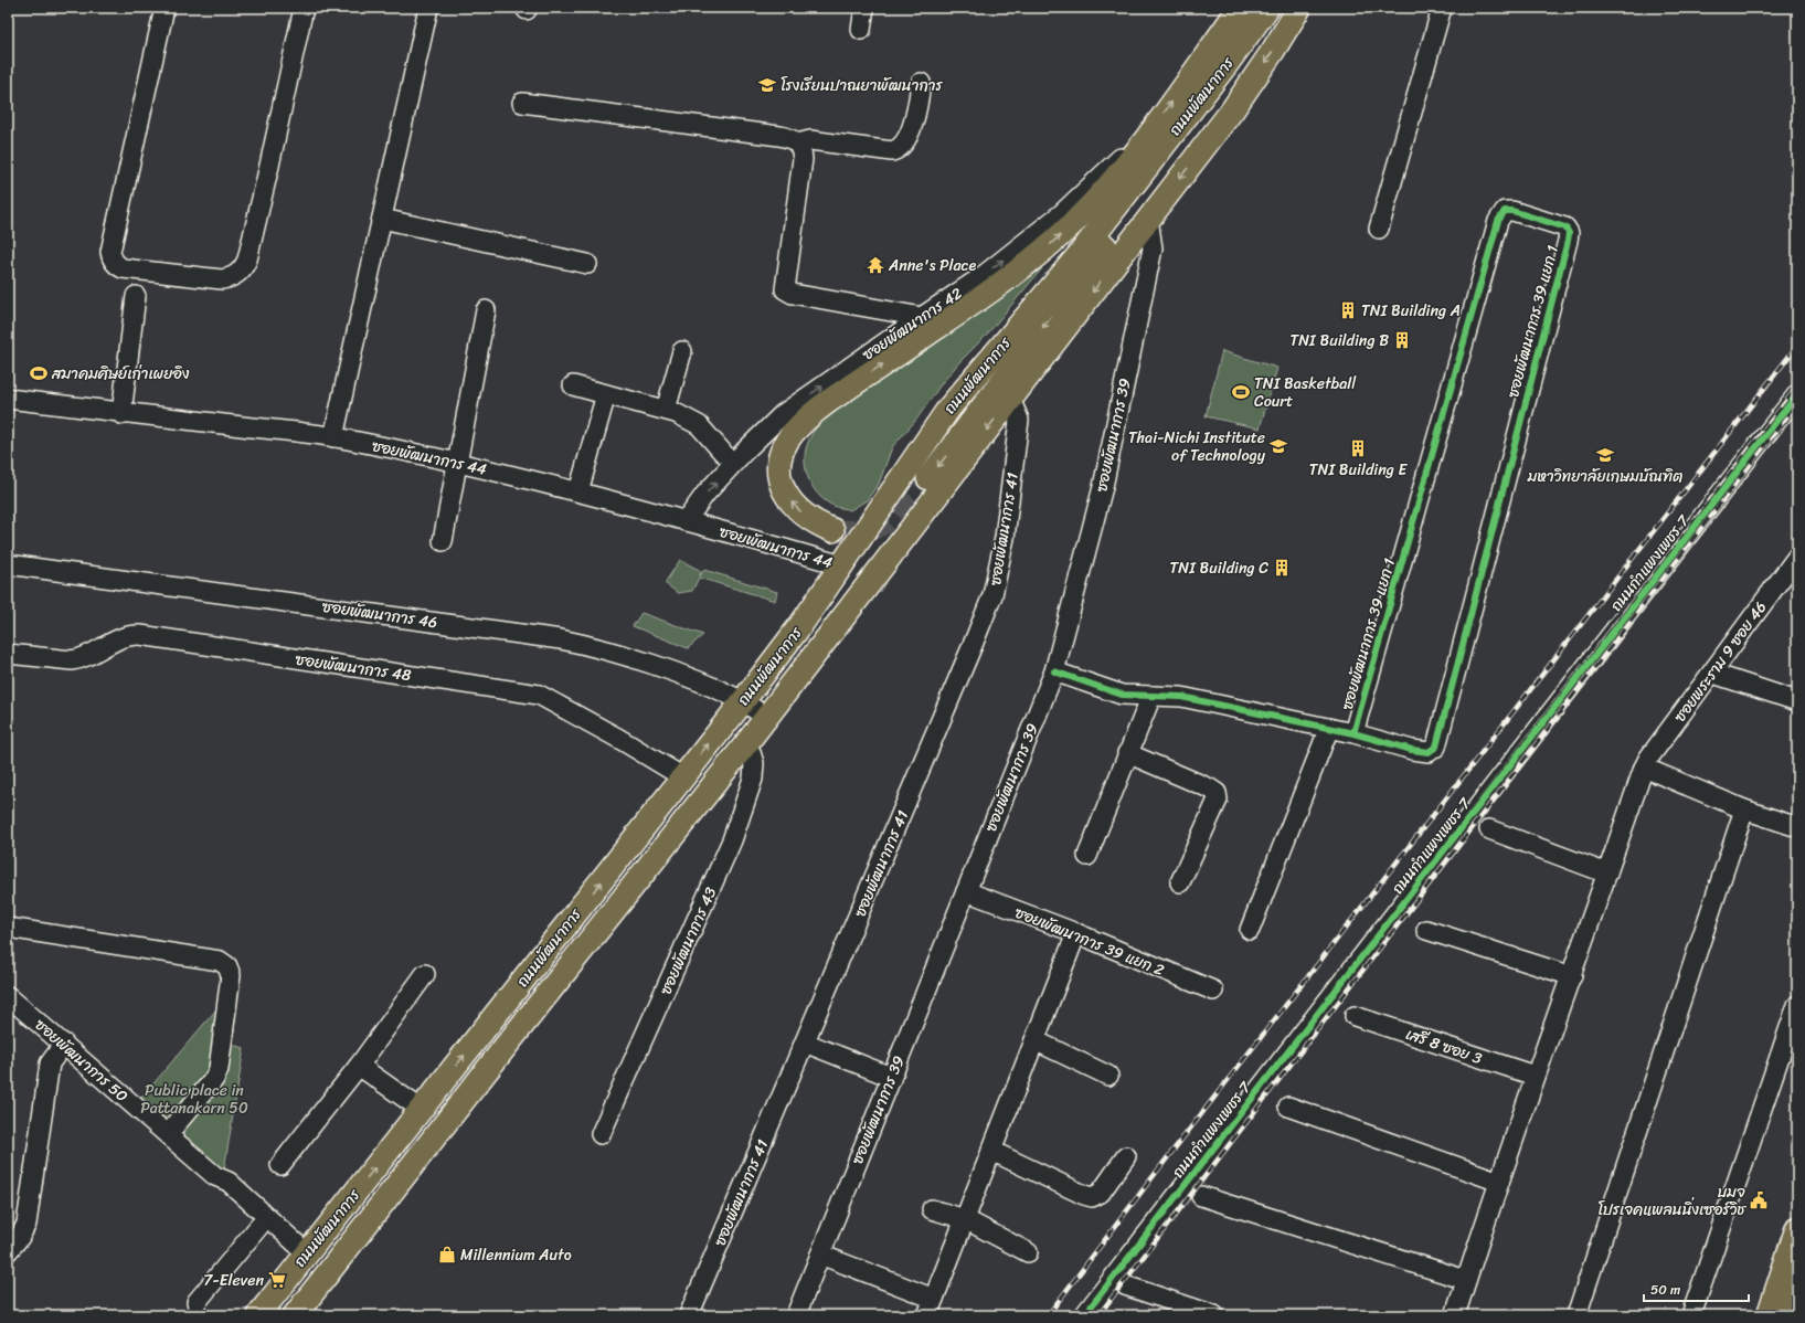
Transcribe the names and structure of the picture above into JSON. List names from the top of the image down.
{
  "streets": {
    "main road": ["ถนนพัฒนาการ"],
    "street": [
      "ซอยพัฒนาการ 39 แยก 1",
      "ซอยพัฒนาการ 42",
      "ซอยพัฒนาการ 39",
      "ซอยพัฒนาการ 44",
      "ซอยพัฒนาการ 41",
      "ถนนกำแพงเพชร 7",
      "ซอยพัฒนาการ 46",
      "ซอยพระราม 9 ซอย 46",
      "ซอยพัฒนาการ 48",
      "ซอยพัฒนาการ 43",
      "ซอยพัฒนาการ 39 แยก 2",
      "เสรี 8 ซอย 3",
      "ซอยพัฒนาการ 50"
    ]
  },
  "crossings": [
    ["ถนนพัฒนาการ", "ซอยพัฒนาการ 39"],
    ["ถนนพัฒนาการ", "ซอยพัฒนาการ 44"],
    ["ถนนพัฒนาการ", "ซอยพัฒนาการ 41"],
    ["ถนนพัฒนาการ", "ซอยพัฒนาการ 46"],
    ["ถนนพัฒนาการ", "ซอยพัฒนาการ 48"],
    ["ถนนพัฒนาการ", "ซอยพัฒนาการ 43"],
    ["ถนนพัฒนาการ", "ซอยพัฒนาการ 50"],
    ["ซอยพัฒนาการ 39 แยก 1", "ซอยพัฒนาการ 39"],
    ["ซอยพัฒนาการ 42", "ซอยพัฒนาการ 44"],
    ["ซอยพัฒนาการ 39", "ซอยพัฒนาการ 39 แยก 2"],
    ["ซอยพระราม 9 ซอย 46", "เสรี 8 ซอย 3"]
  ],
  "one_way": ["ซอยพัฒนาการ 42"],
  "parks": ["Public place in Pattanakarn 50"],
  "places": {
    "school or university": ["โรงเรียนปาณยาพัฒนาการ", "Thai-Nichi Institute of Technology", "มหาวิทยาลัยเกษมบัณฑิต"],
    "temple": ["Anne's Place"],
    "building": [
      "TNI Building A",
      "TNI Building B",
      "TNI Building E",
      "TNI Building C"
    ],
    "sports": ["สมาคมศิษย์เก่าเผยอิง", "TNI Basketball Court"],
    "public building": ["บมจ โปรเจคแพลนนิ่งเซอร์วิช"],
    "shop": ["Millennium Auto"],
    "supermarket": ["7-Eleven"]
  },
  "scale_bar": "50 m"
}
